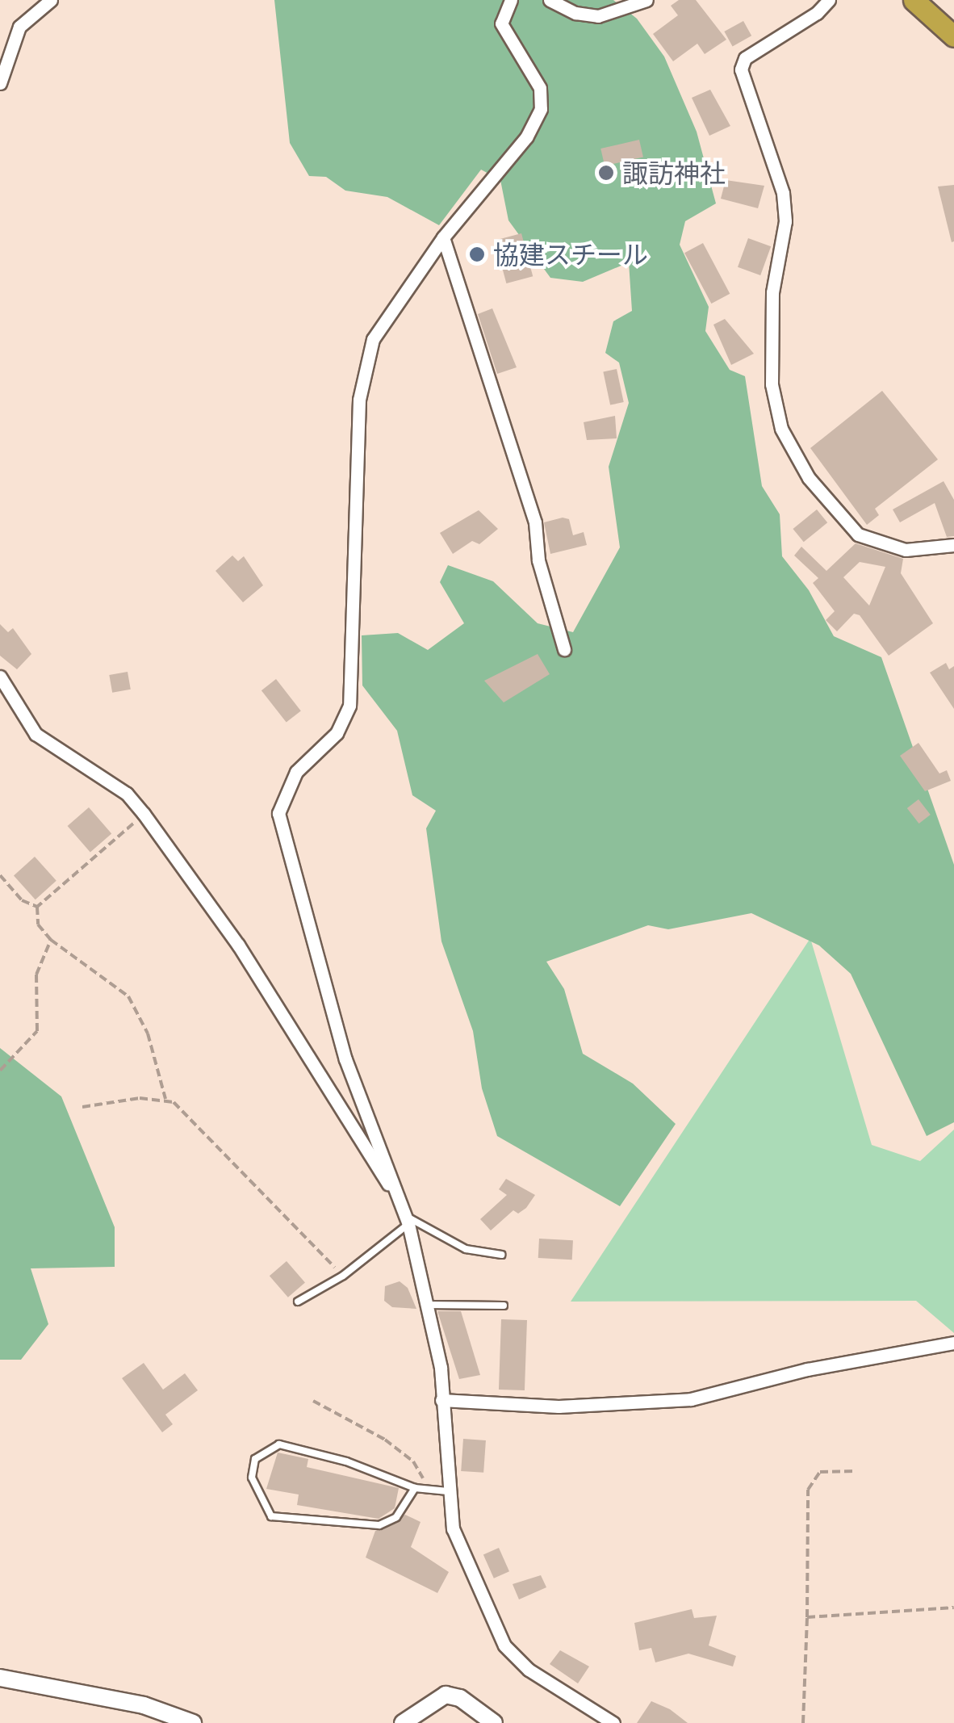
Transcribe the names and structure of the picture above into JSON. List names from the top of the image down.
{
  "places": ["諏訪神社", "協建スチール"]
}
